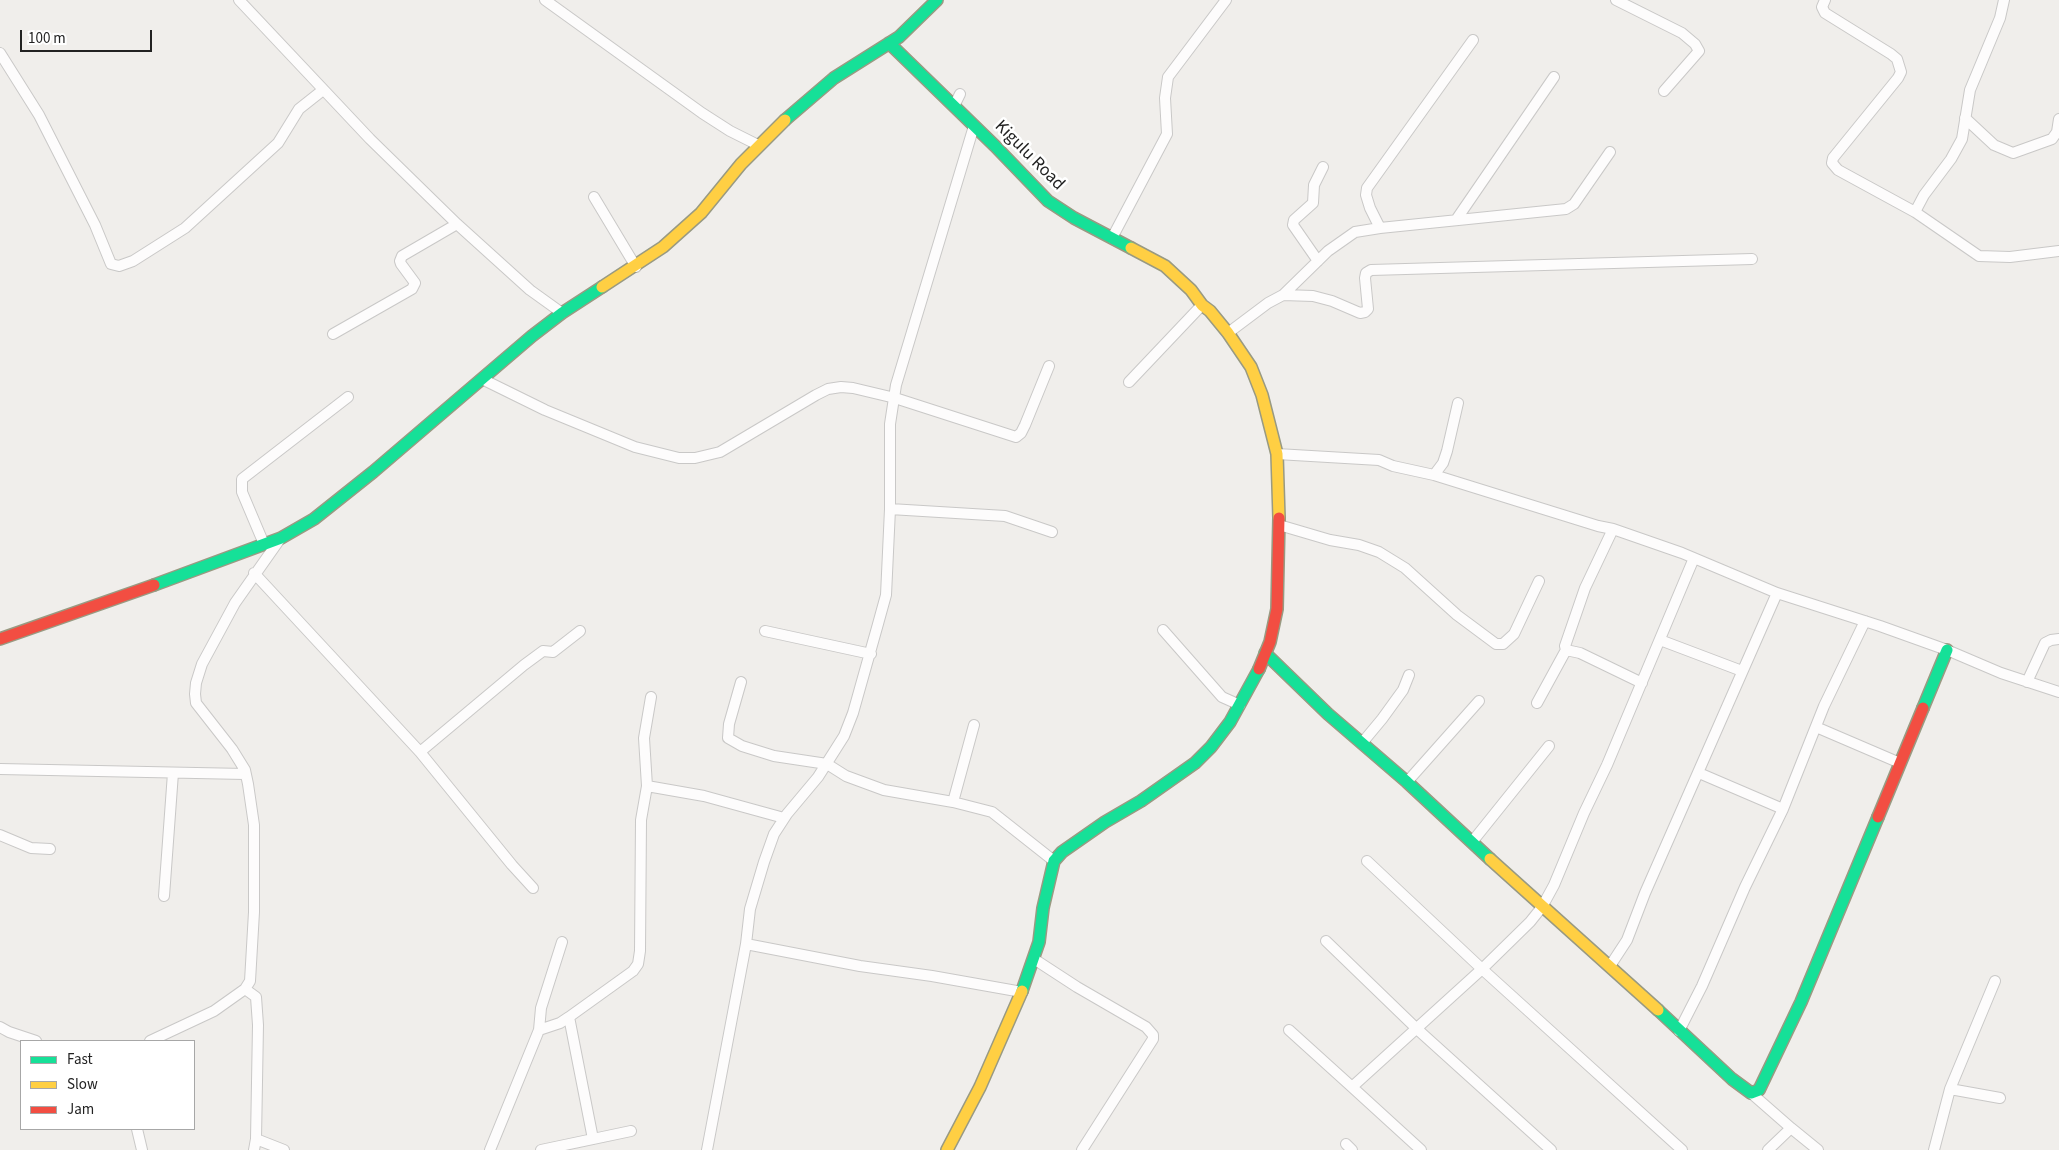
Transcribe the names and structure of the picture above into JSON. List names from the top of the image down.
{
  "streets": {
    "street": ["Kigulu Road"]
  },
  "legend": ["Fast", "Slow", "Jam"],
  "scale_bar": "100 m"
}
